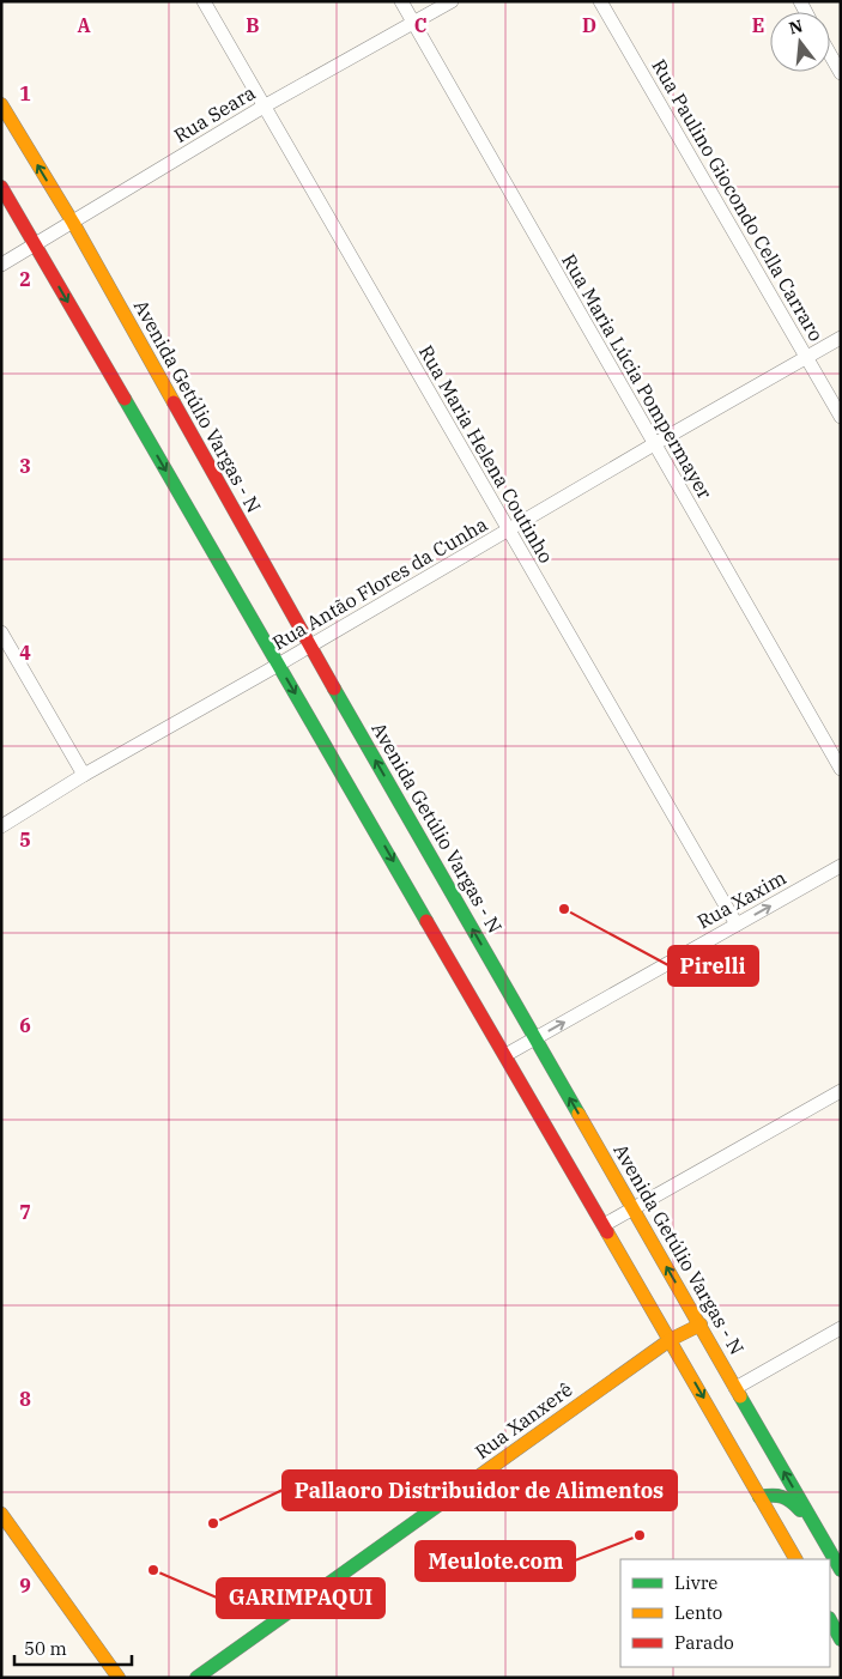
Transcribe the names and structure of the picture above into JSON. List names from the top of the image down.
{
  "streets": {
    "street": [
      "Rua Seara",
      "Rua Paulino Giocondo Cella Carraro",
      "Rua Maria Lúcia Pompermayer",
      "Avenida Getúlio Vargas - N",
      "Rua Maria Helena Coutinho",
      "Rua Antão Flores da Cunha",
      "Rua Xaxim",
      "Rua Xanxerê"
    ]
  },
  "crossings": [
    ["Rua Seara", "Rua Maria Lúcia Pompermayer"],
    ["Rua Seara", "Avenida Getúlio Vargas - N"],
    ["Rua Seara", "Rua Maria Helena Coutinho"],
    ["Rua Paulino Giocondo Cella Carraro", "Rua Antão Flores da Cunha"],
    ["Rua Maria Lúcia Pompermayer", "Rua Antão Flores da Cunha"],
    ["Avenida Getúlio Vargas - N", "Rua Antão Flores da Cunha"],
    ["Avenida Getúlio Vargas - N", "Rua Xaxim"],
    ["Avenida Getúlio Vargas - N", "Rua Xanxerê"],
    ["Rua Maria Helena Coutinho", "Rua Antão Flores da Cunha"],
    ["Rua Maria Helena Coutinho", "Rua Xaxim"]
  ],
  "one_way": ["Rua Xaxim"],
  "places": [
    "Pirelli",
    "Pallaoro Distribuidor de Alimentos",
    "Meulote.com",
    "GARIMPAQUI"
  ],
  "legend": ["Livre", "Lento", "Parado"],
  "scale_bar": "50 m",
  "north": "top",
  "grid": {
    "columns": [
      "A",
      "B",
      "C",
      "D",
      "E"
    ],
    "rows": [
      "1",
      "2",
      "3",
      "4",
      "5",
      "6",
      "7",
      "8",
      "9"
    ]
  }
}
